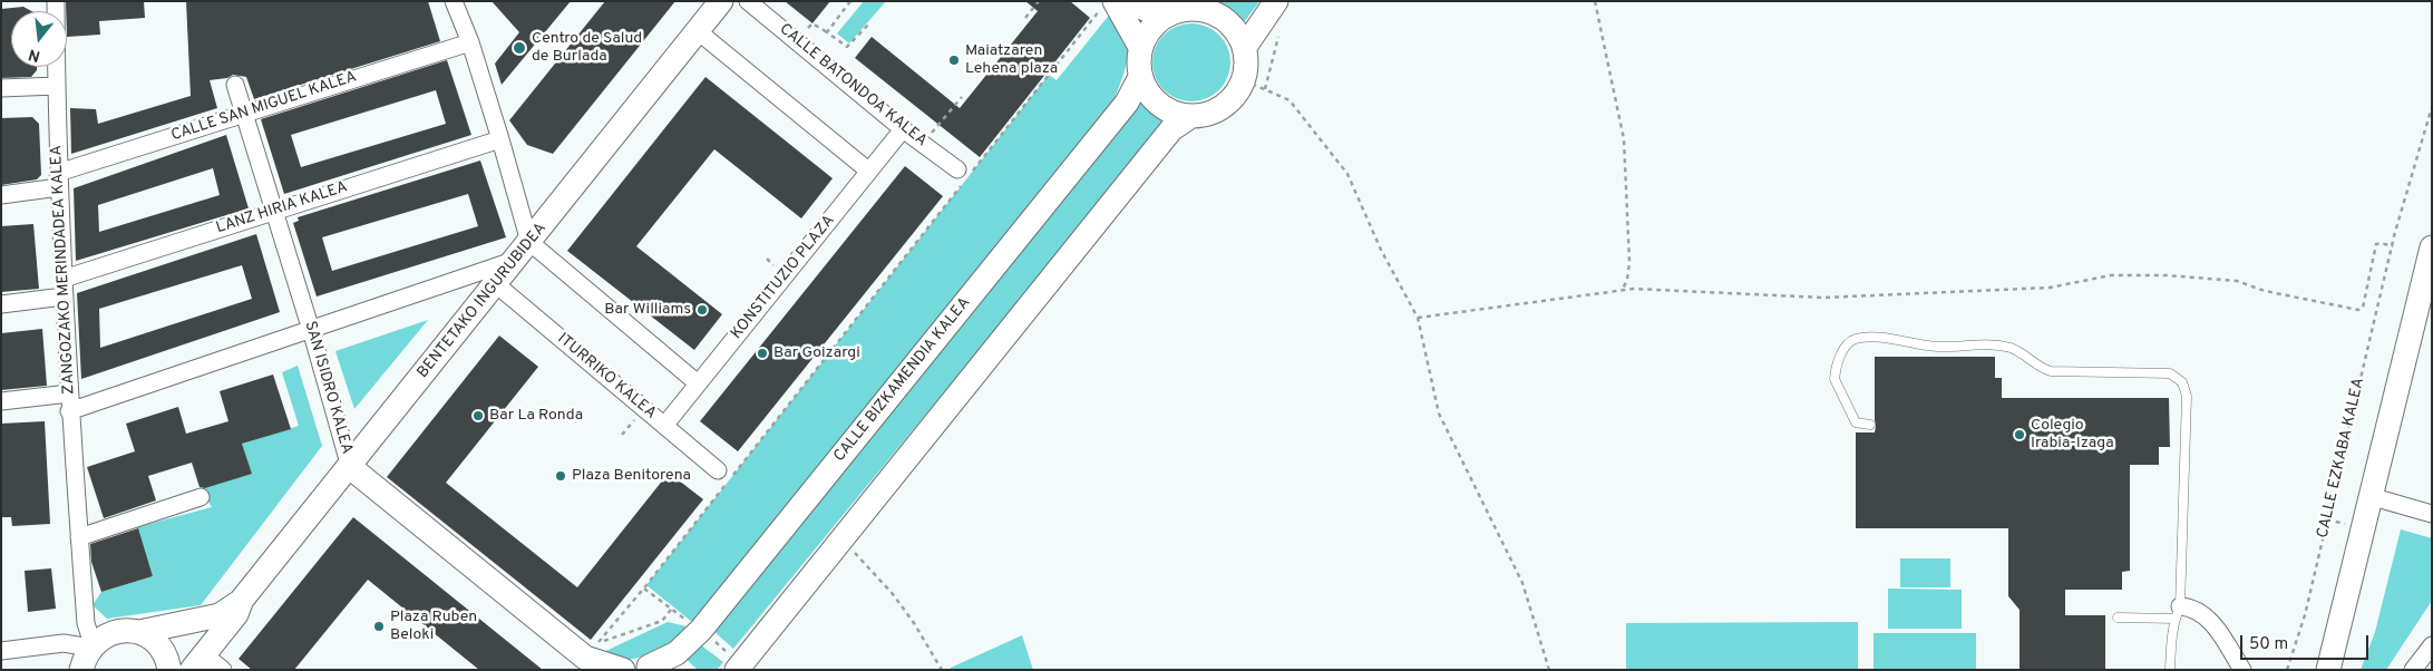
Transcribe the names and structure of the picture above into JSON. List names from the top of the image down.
{
  "streets": {
    "main road": ["BENTETAKO INGURUBIDEA", "CALLE BIZKAMENDIA KALEA", "SAN ISIDRO KALEA"],
    "street": [
      "CALLE BATONDOA KALEA",
      "CALLE SAN MIGUEL KALEA",
      "LANZ HIRIA KALEA",
      "ZANGOZAKO MERINDADEA KALEA",
      "KONSTITUZIO PLAZA",
      "ITURRIKO KALEA"
    ],
    "path": ["CALLE EZKABA KALEA"]
  },
  "crossings": [
    ["CALLE BATONDOA KALEA", "KONSTITUZIO PLAZA"],
    ["CALLE SAN MIGUEL KALEA", "ZANGOZAKO MERINDADEA KALEA"],
    ["CALLE SAN MIGUEL KALEA", "SAN ISIDRO KALEA"],
    ["LANZ HIRIA KALEA", "ZANGOZAKO MERINDADEA KALEA"],
    ["LANZ HIRIA KALEA", "SAN ISIDRO KALEA"],
    ["ZANGOZAKO MERINDADEA KALEA", "BENTETAKO INGURUBIDEA"],
    ["KONSTITUZIO PLAZA", "ITURRIKO KALEA"],
    ["BENTETAKO INGURUBIDEA", "ITURRIKO KALEA"],
    ["BENTETAKO INGURUBIDEA", "SAN ISIDRO KALEA"]
  ],
  "places": [
    "Centro de Salud de Burlada",
    "Maiatzaren Lehena plaza",
    "Bar Williams",
    "Bar Goizargi",
    "Bar La Ronda",
    "Colegio Irabia-Izaga",
    "Plaza Benitorena",
    "Plaza Ruben Beloki"
  ],
  "scale_bar": "50 m",
  "north": "bottom"
}
